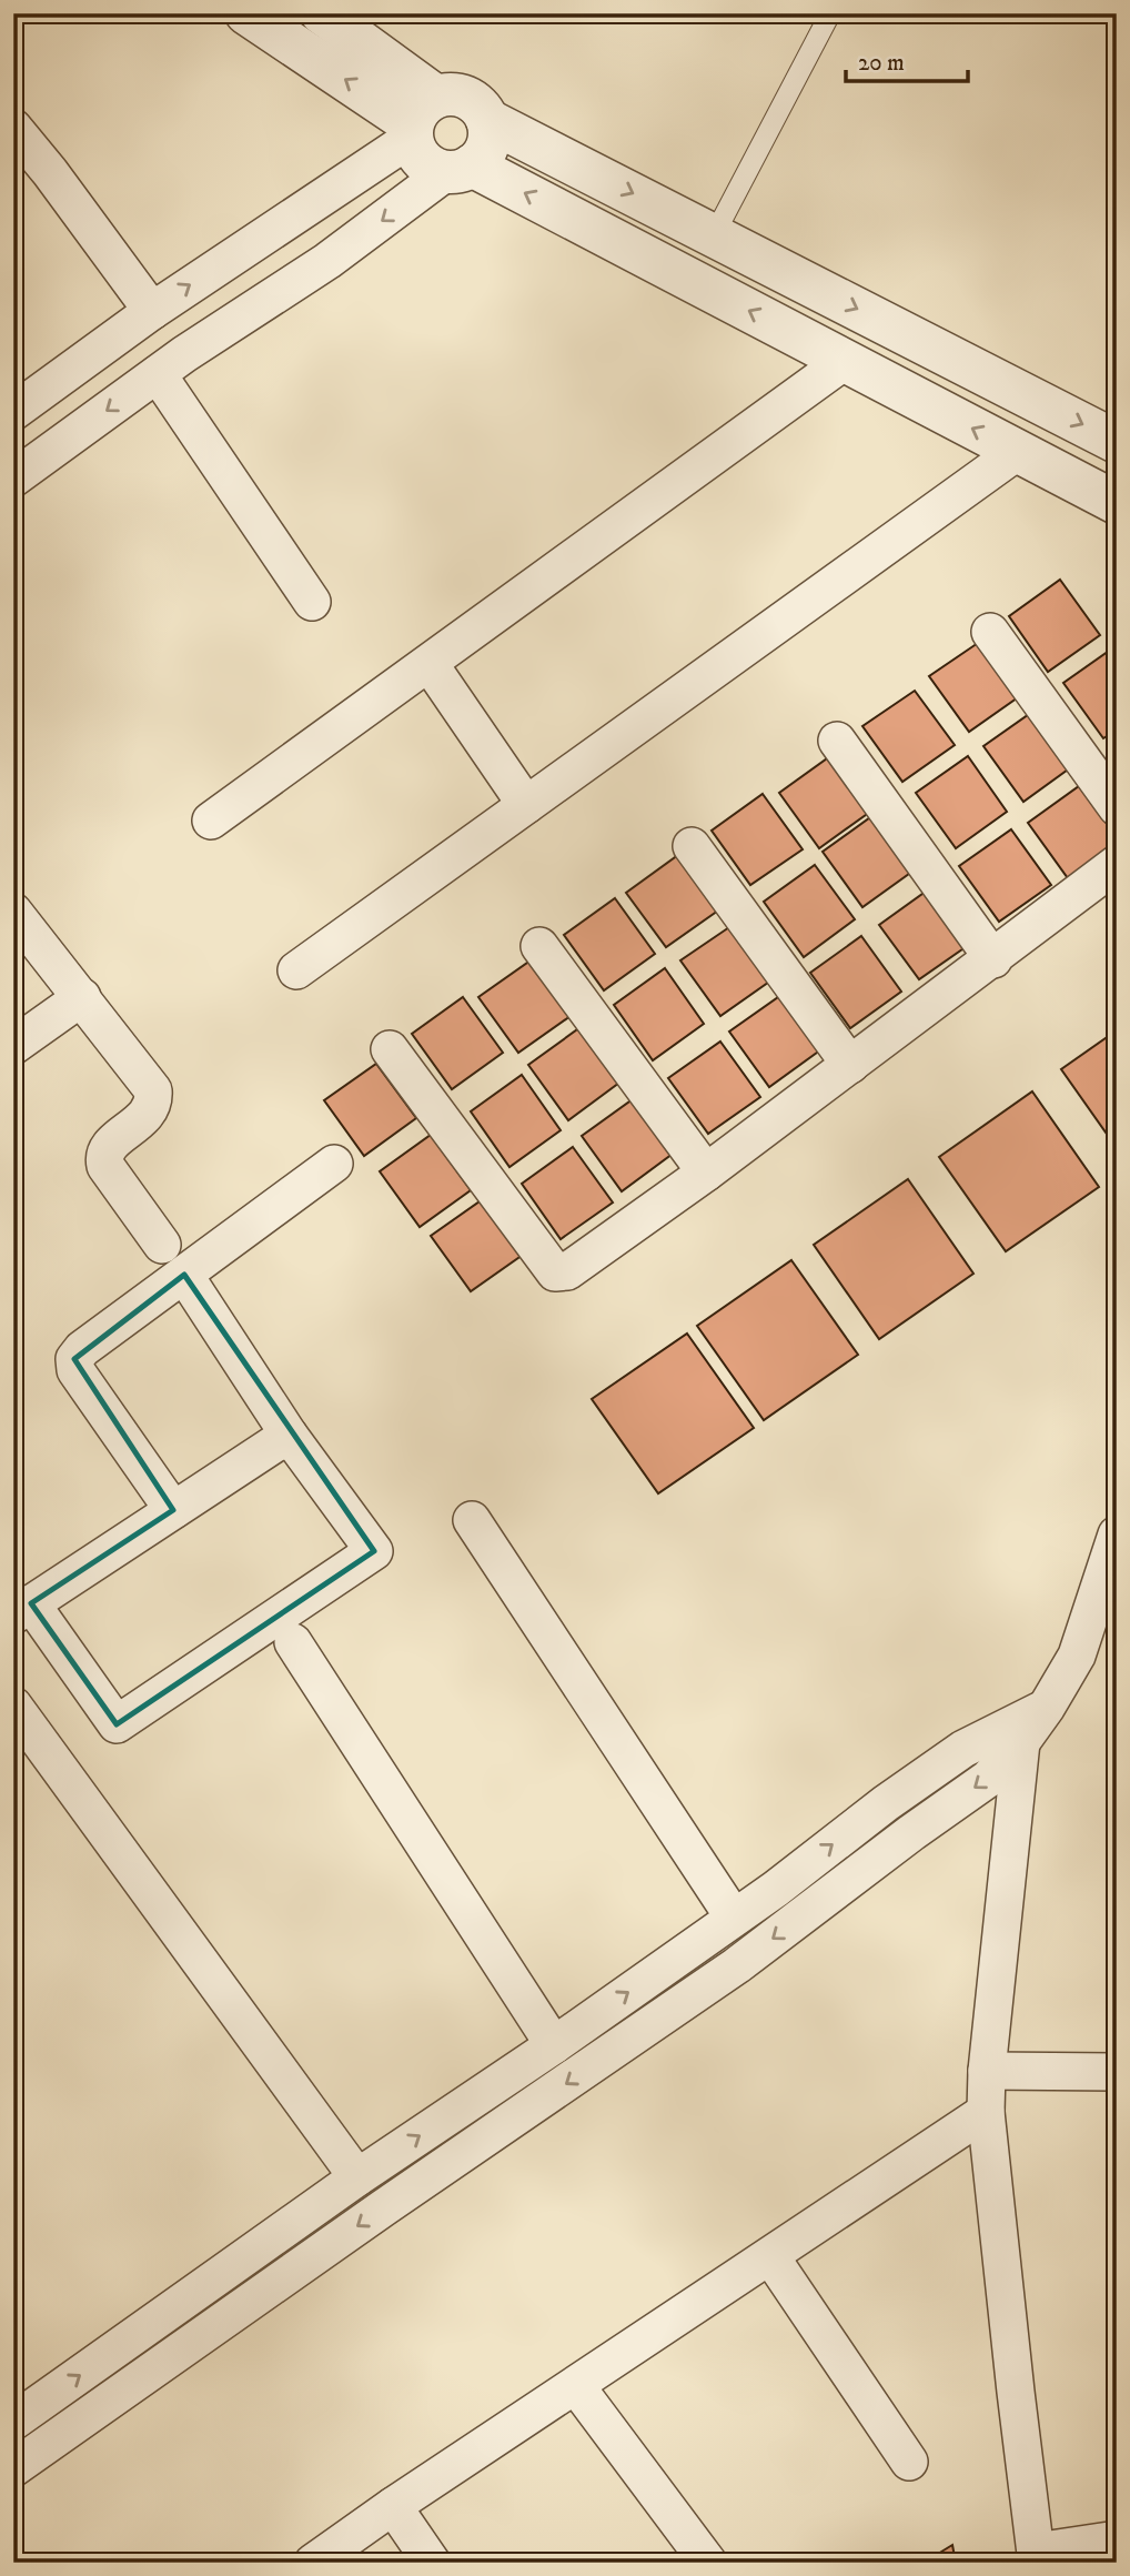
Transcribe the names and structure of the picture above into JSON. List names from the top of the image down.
{
  "scale_bar": "20 m"
}
